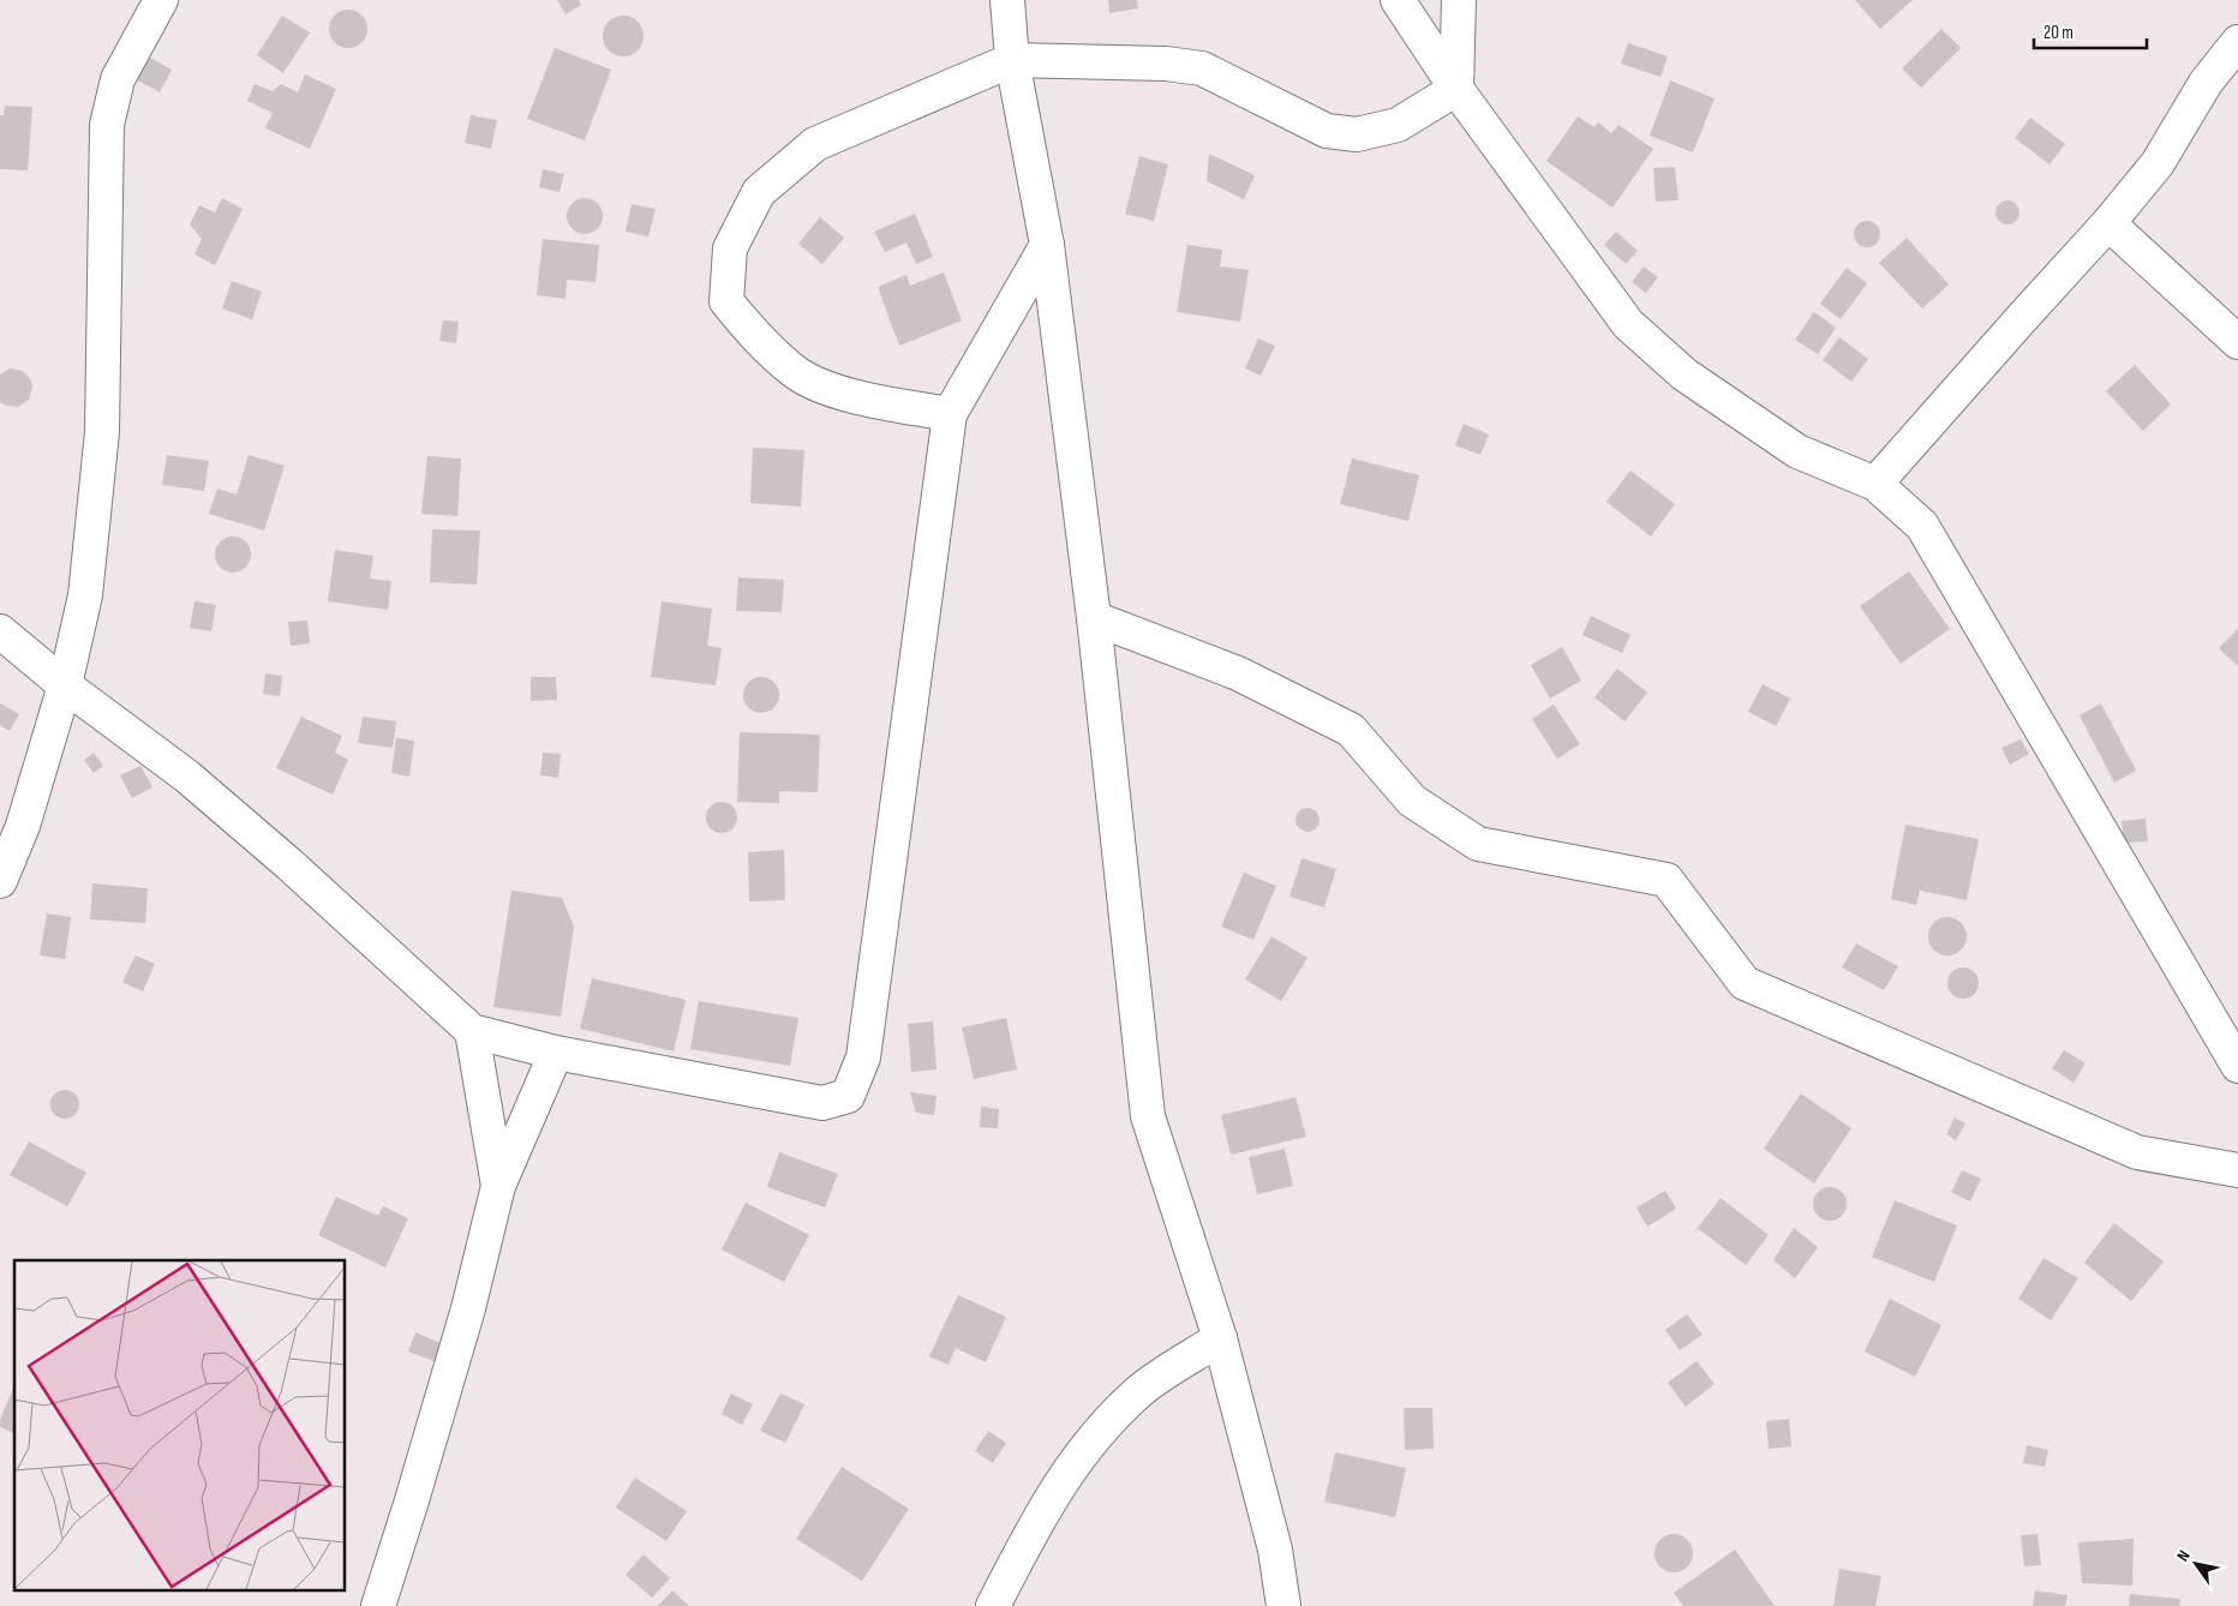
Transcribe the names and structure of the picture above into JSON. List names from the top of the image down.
{
  "scale_bar": "20 m",
  "north": "top left"
}
